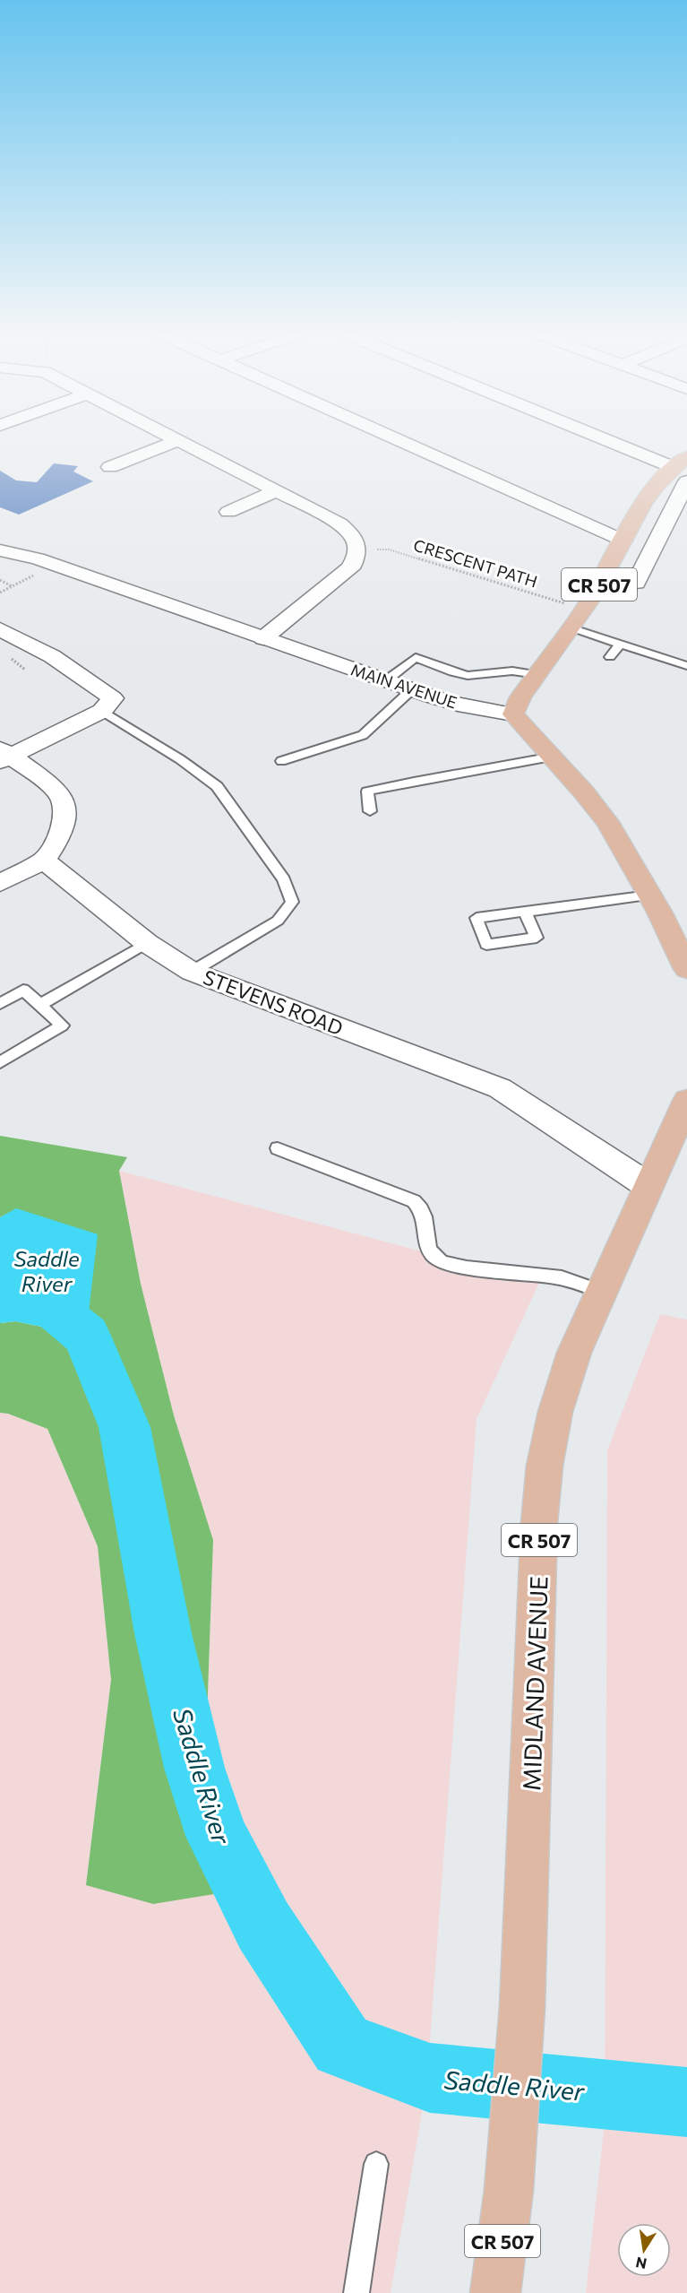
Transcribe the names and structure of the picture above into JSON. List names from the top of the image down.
{
  "streets": {
    "main road": ["CR 507", "MIDLAND AVENUE"],
    "street": ["MAIN AVENUE", "STEVENS ROAD"],
    "path": ["CRESCENT PATH"]
  },
  "crossings": [
    ["CRESCENT PATH", "CR 507"],
    ["CR 507", "MAIN AVENUE"],
    ["STEVENS ROAD", "MIDLAND AVENUE"]
  ],
  "water": ["Saddle River"],
  "north": "bottom"
}
